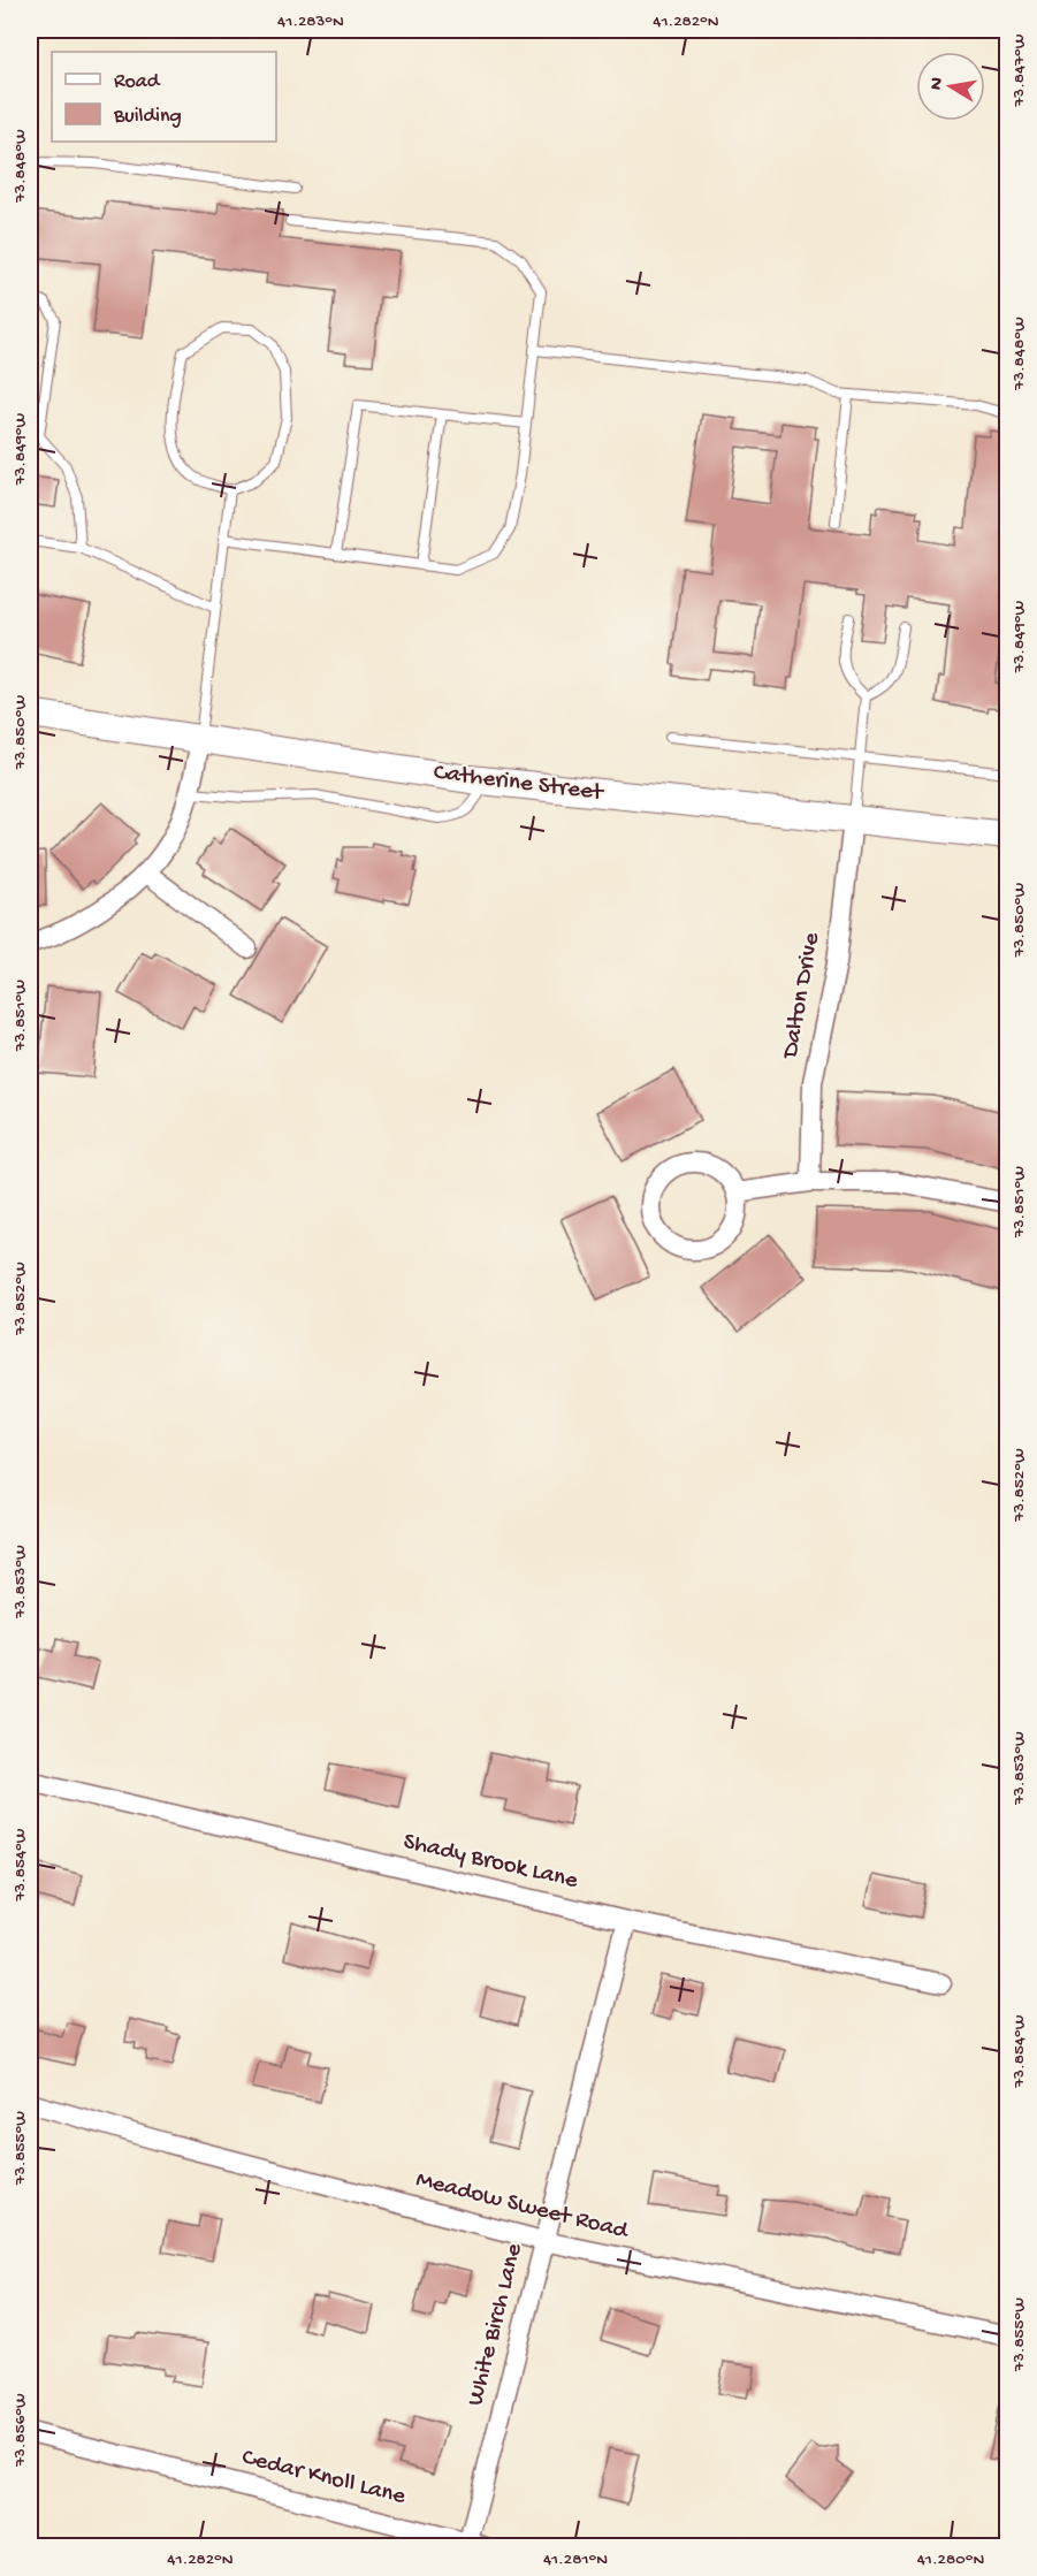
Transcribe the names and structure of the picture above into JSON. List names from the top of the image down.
{
  "streets": {
    "street": [
      "Catherine Street",
      "Dalton Drive",
      "Shady Brook Lane",
      "Meadow Sweet Road",
      "White Birch Lane",
      "Cedar Knoll Lane"
    ]
  },
  "crossings": [
    ["Catherine Street", "Dalton Drive"],
    ["Shady Brook Lane", "White Birch Lane"],
    ["Meadow Sweet Road", "White Birch Lane"],
    ["White Birch Lane", "Cedar Knoll Lane"]
  ],
  "legend": ["Road", "Building"],
  "north": "left",
  "coordinates": [
    "41.283°N",
    "41.282°N",
    "73.847°W",
    "73.848°W",
    "73.849°W",
    "73.850°W",
    "73.851°W",
    "73.852°W",
    "73.853°W",
    "73.854°W",
    "73.855°W",
    "73.856°W",
    "41.281°N",
    "41.280°N"
  ]
}
